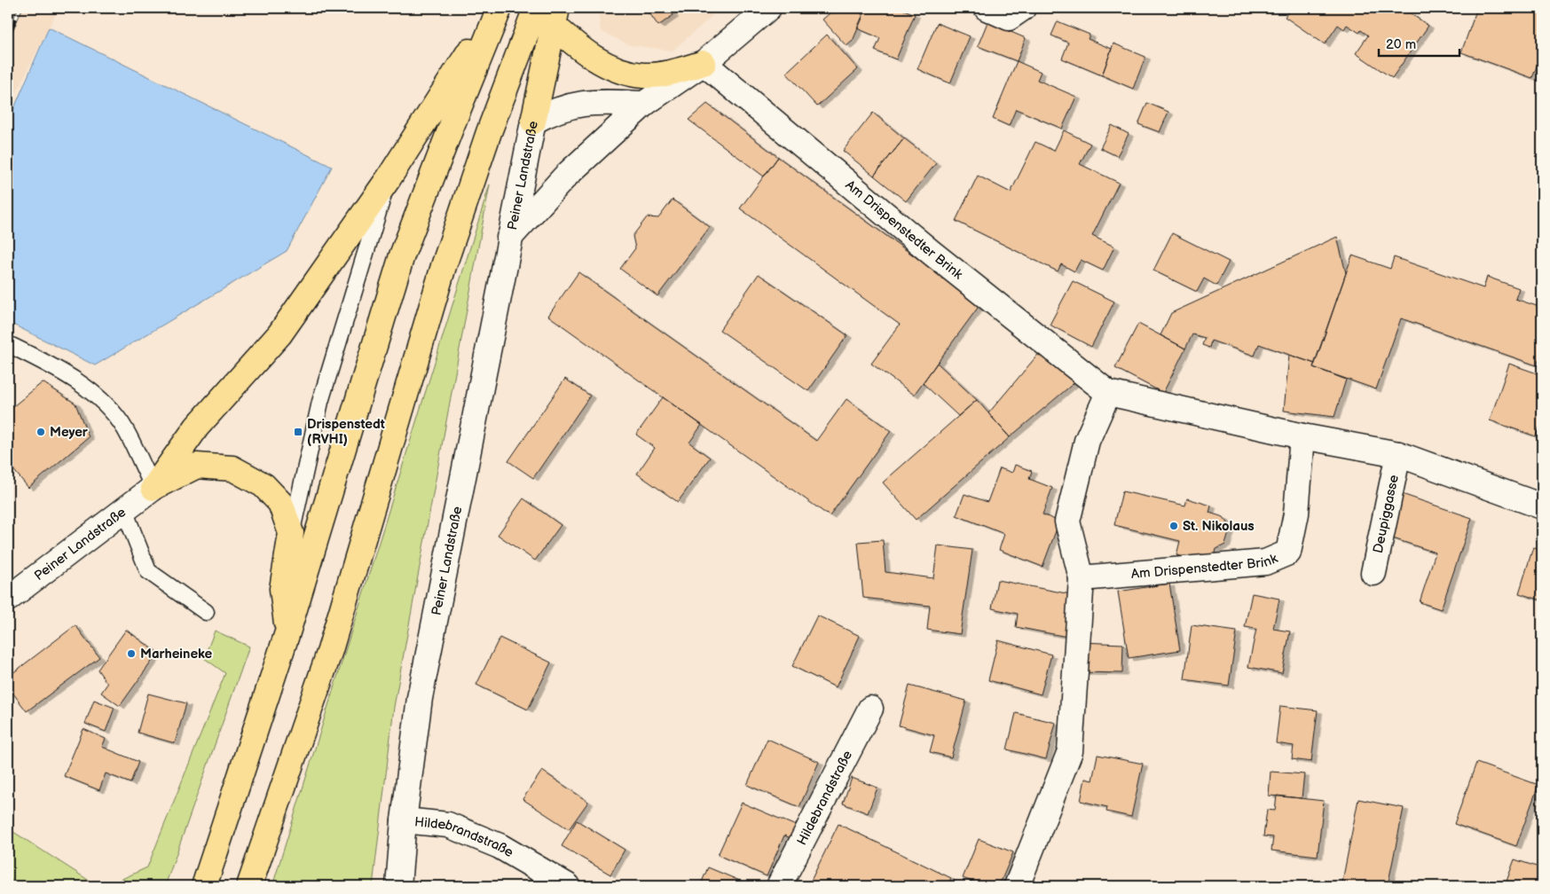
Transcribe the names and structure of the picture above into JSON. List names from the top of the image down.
{
  "streets": {
    "street": [
      "Peiner Landstraße",
      "Am Drispenstedter Brink",
      "Deupiggasse",
      "Hildebrandstraße"
    ]
  },
  "crossings": [
    ["Peiner Landstraße", "Am Drispenstedter Brink"],
    ["Peiner Landstraße", "Hildebrandstraße"],
    ["Am Drispenstedter Brink", "Deupiggasse"]
  ],
  "places": {
    "other": ["Meyer", "St. Nikolaus", "Marheineke"],
    "transit": ["Drispenstedt (RVHI)"]
  },
  "scale_bar": "20 m"
}
